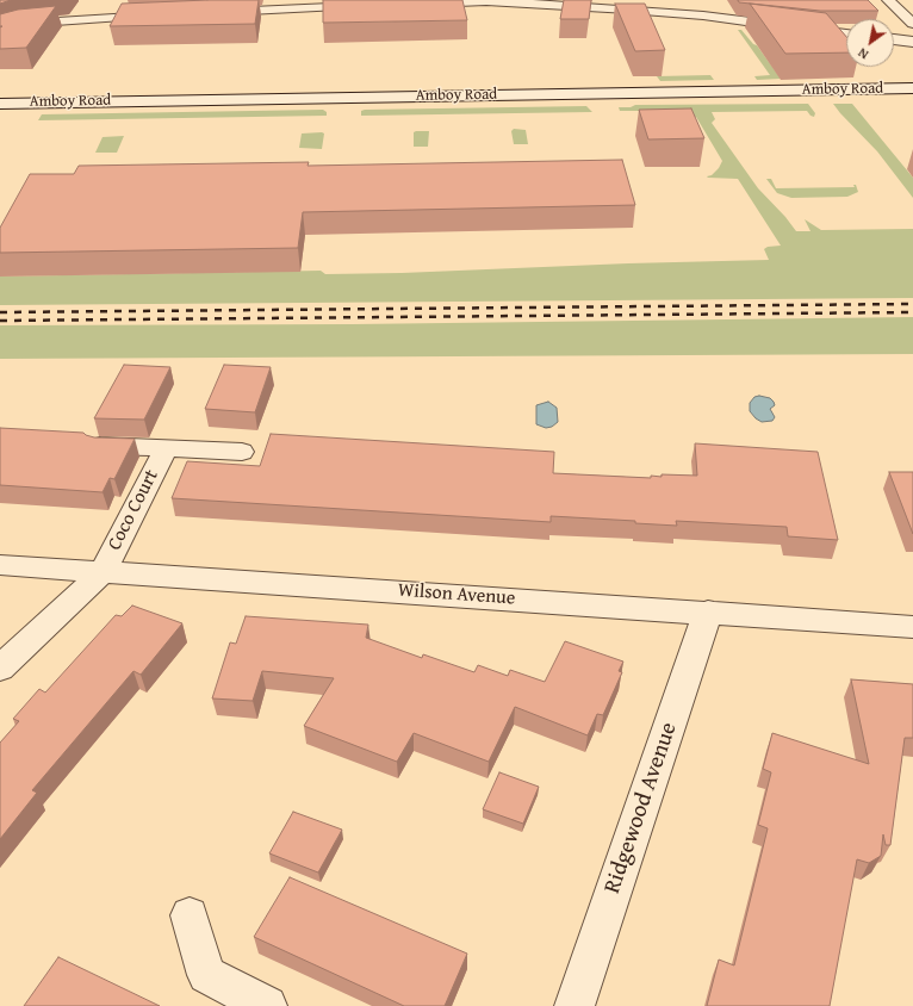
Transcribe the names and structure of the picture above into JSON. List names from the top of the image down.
{
  "streets": {
    "street": [
      "Amboy Road",
      "Coco Court",
      "Wilson Avenue",
      "Ridgewood Avenue"
    ]
  },
  "crossings": [
    ["Coco Court", "Wilson Avenue"],
    ["Wilson Avenue", "Ridgewood Avenue"]
  ],
  "north": "bottom left"
}
